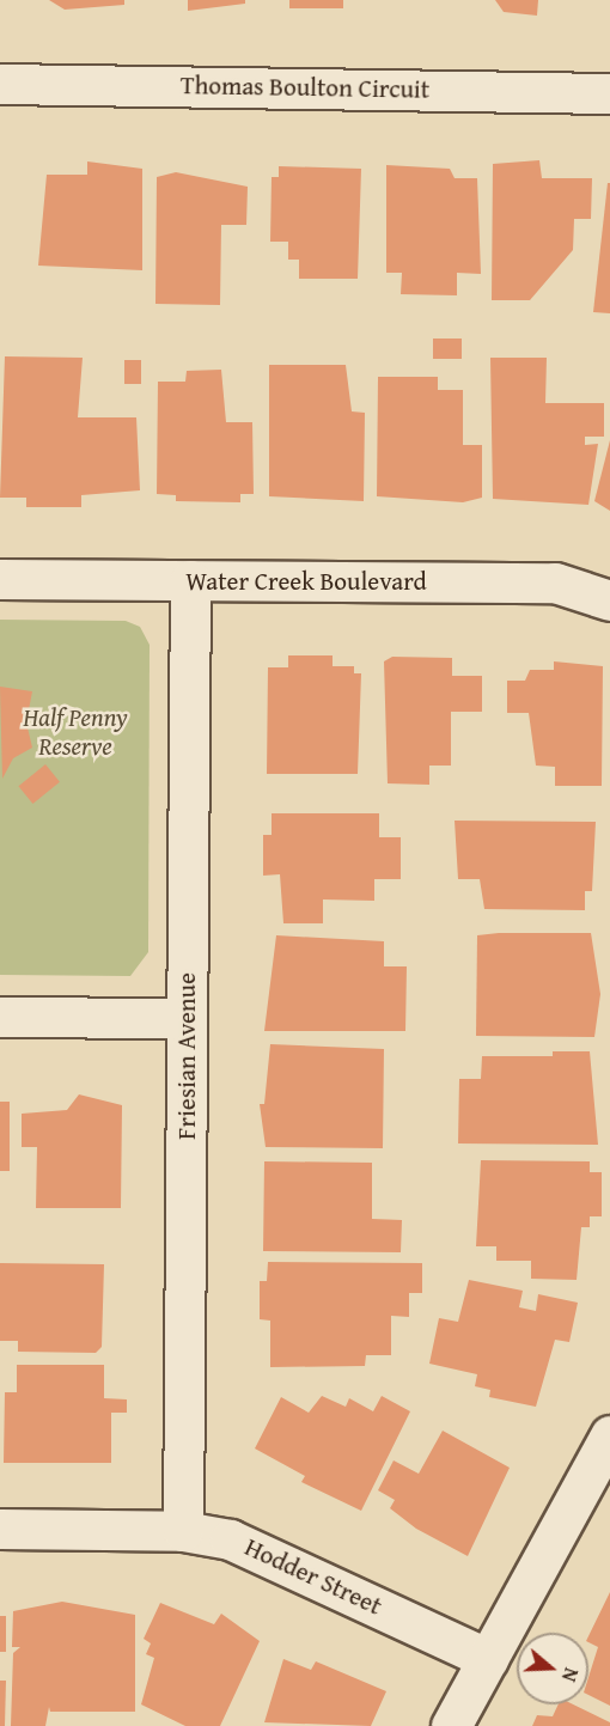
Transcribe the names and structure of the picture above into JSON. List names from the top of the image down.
{
  "streets": {
    "street": [
      "Thomas Boulton Circuit",
      "Water Creek Boulevard",
      "Friesian Avenue",
      "Hodder Street"
    ]
  },
  "crossings": [
    ["Water Creek Boulevard", "Friesian Avenue"],
    ["Friesian Avenue", "Hodder Street"]
  ],
  "parks": ["Half Penny Reserve"],
  "north": "right"
}
